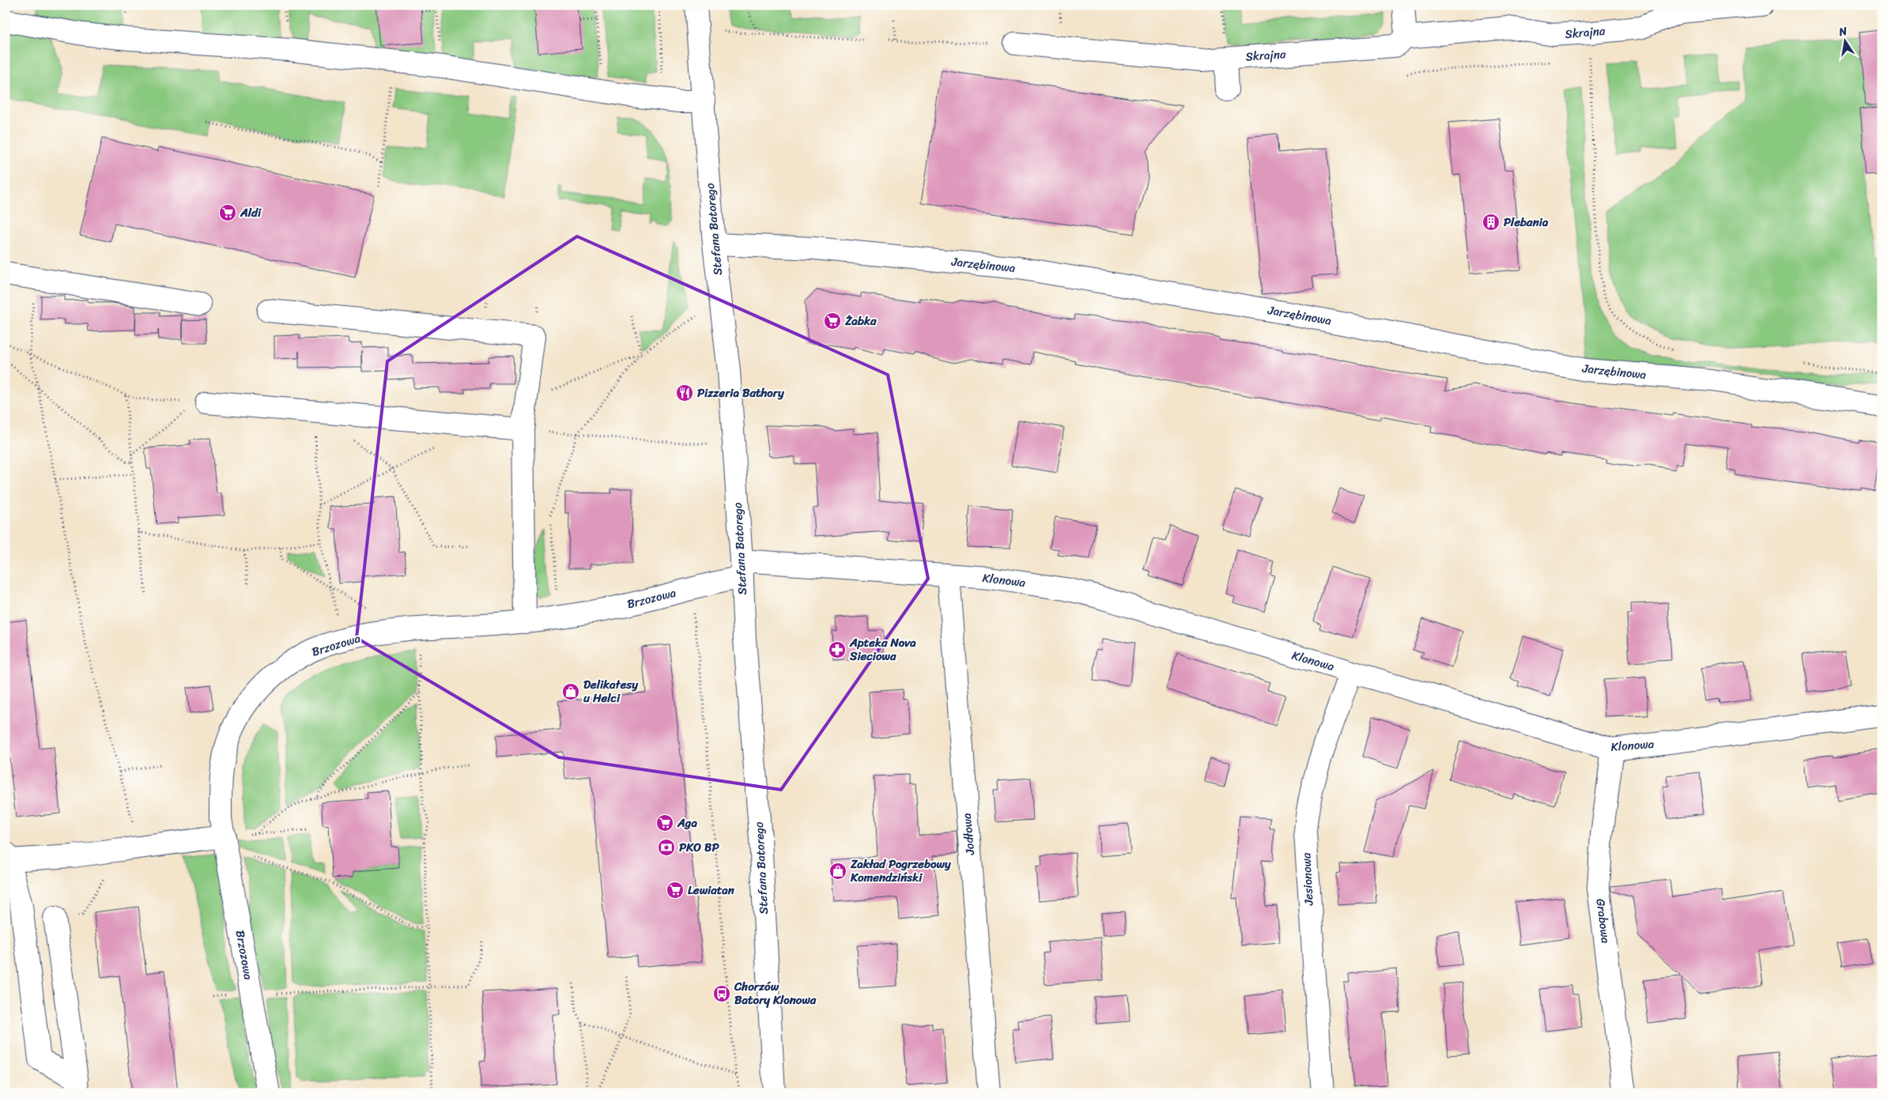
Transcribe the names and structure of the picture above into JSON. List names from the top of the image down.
{
  "streets": {
    "street": [
      "Skrajna",
      "Stefana Batorego",
      "Jarzębinowa",
      "Klonowa",
      "Brzozowa",
      "Jodłowa",
      "Jesionowa",
      "Grabowa"
    ]
  },
  "crossings": [
    ["Stefana Batorego", "Jarzębinowa"],
    ["Stefana Batorego", "Klonowa"],
    ["Stefana Batorego", "Brzozowa"],
    ["Klonowa", "Brzozowa"],
    ["Klonowa", "Jodłowa"],
    ["Klonowa", "Jesionowa"],
    ["Klonowa", "Grabowa"]
  ],
  "places": {
    "supermarket": [
      "Aldi",
      "Żabka",
      "Aga",
      "Lewiatan"
    ],
    "building": ["Plebania"],
    "restaurant": ["Pizzeria Bathory"],
    "pharmacy": ["Apteka Nova Sieciowa"],
    "shop": ["Delikatesy u Helci", "Zakład Pogrzebowy Komendziński"],
    "bank": ["PKO BP"],
    "bus stop": ["Chorzów Batory Klonowa"]
  },
  "north": "top"
}
